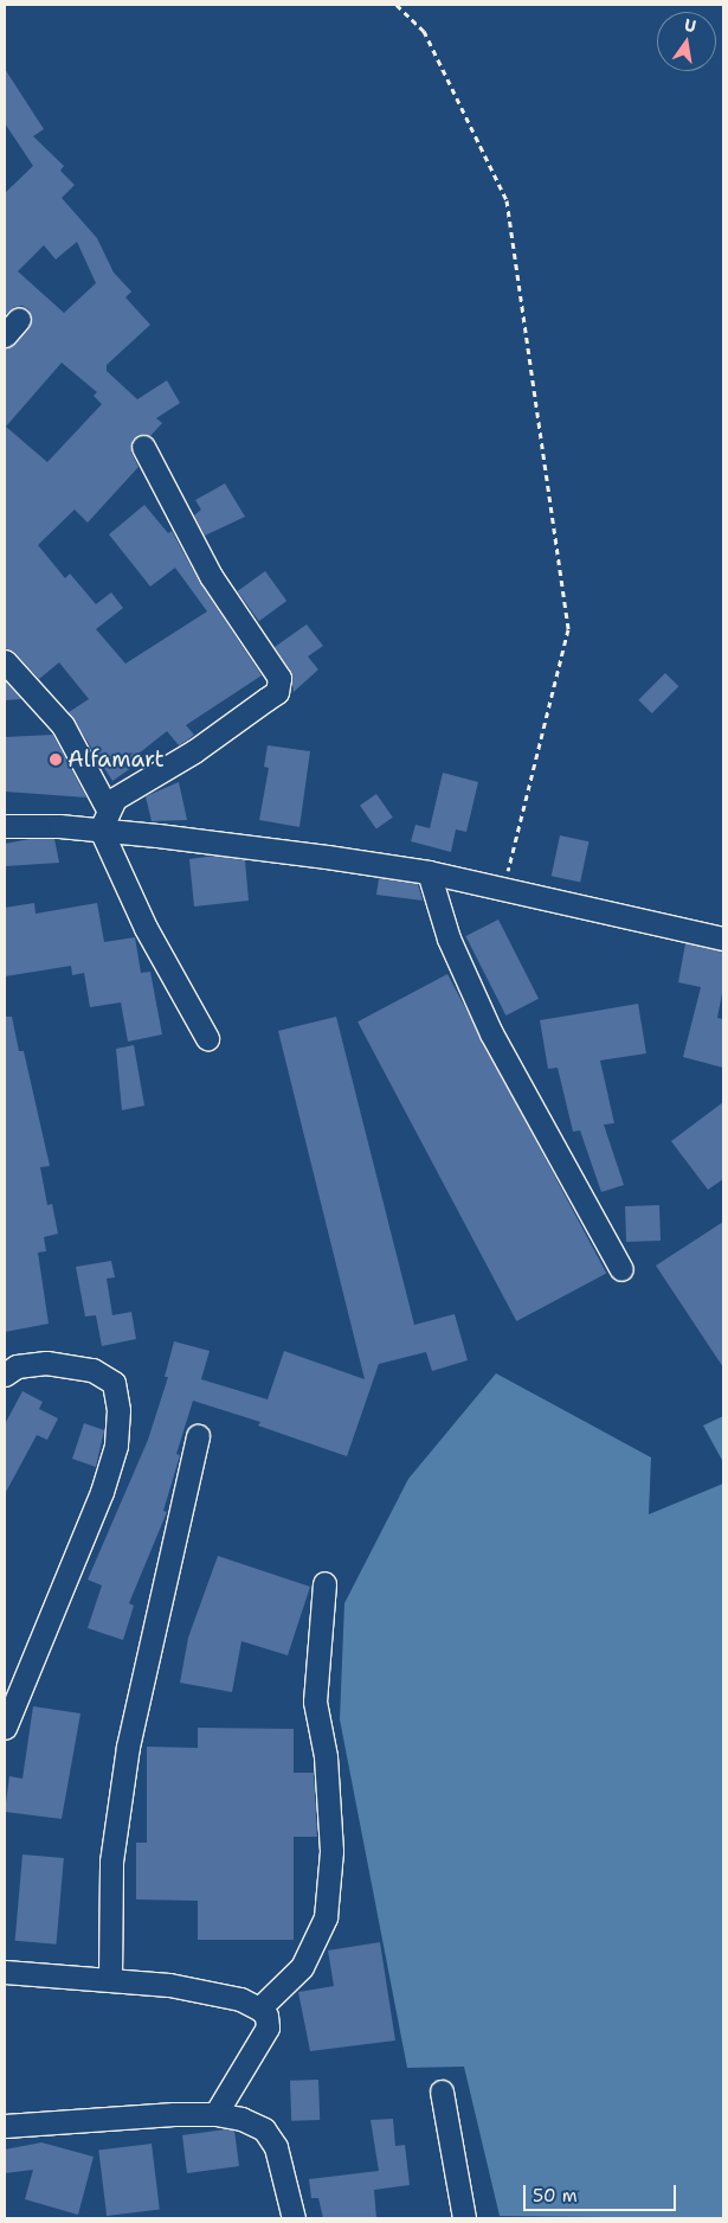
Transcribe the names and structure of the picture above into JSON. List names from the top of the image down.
{
  "places": ["Alfamart"],
  "scale_bar": "50 m",
  "north": "top"
}
